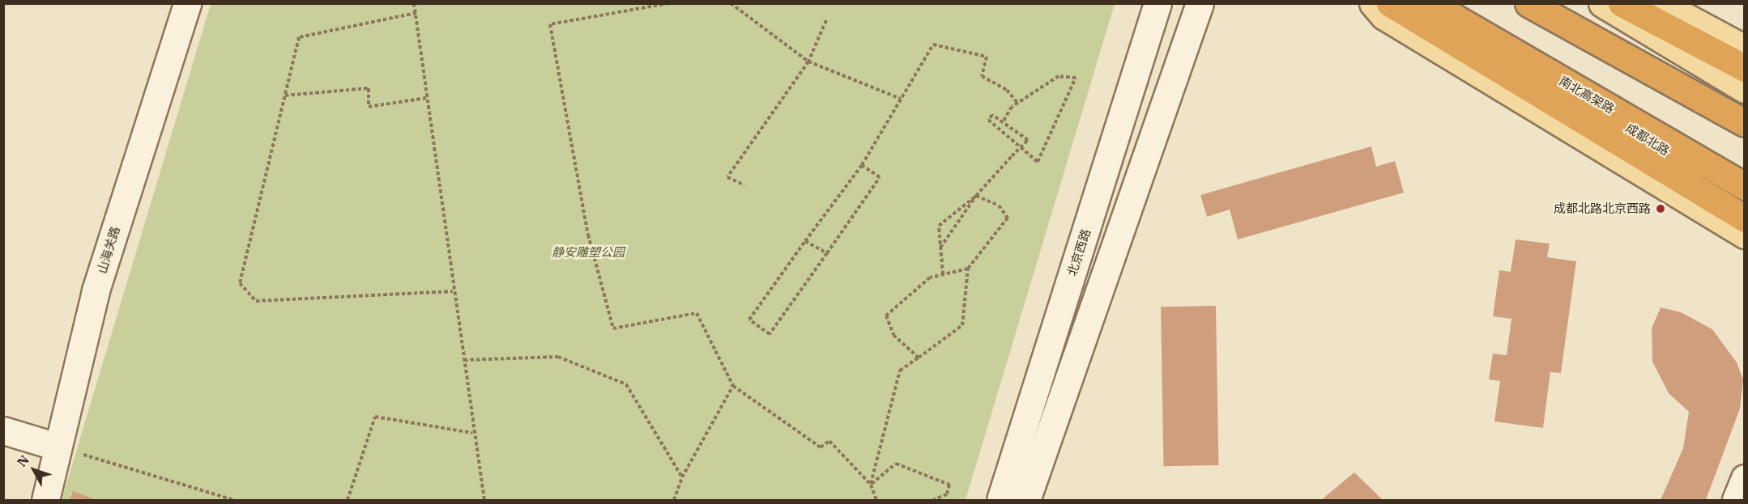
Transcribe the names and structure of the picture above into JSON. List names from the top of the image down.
{
  "streets": {
    "highway": ["南北高架路"],
    "main road": ["成都北路", "山海关路", "北京西路"]
  },
  "crossings": [
    ["南北高架路", "成都北路"]
  ],
  "parks": ["静安雕塑公园"],
  "places": ["成都北路北京西路"],
  "north": "top left"
}
